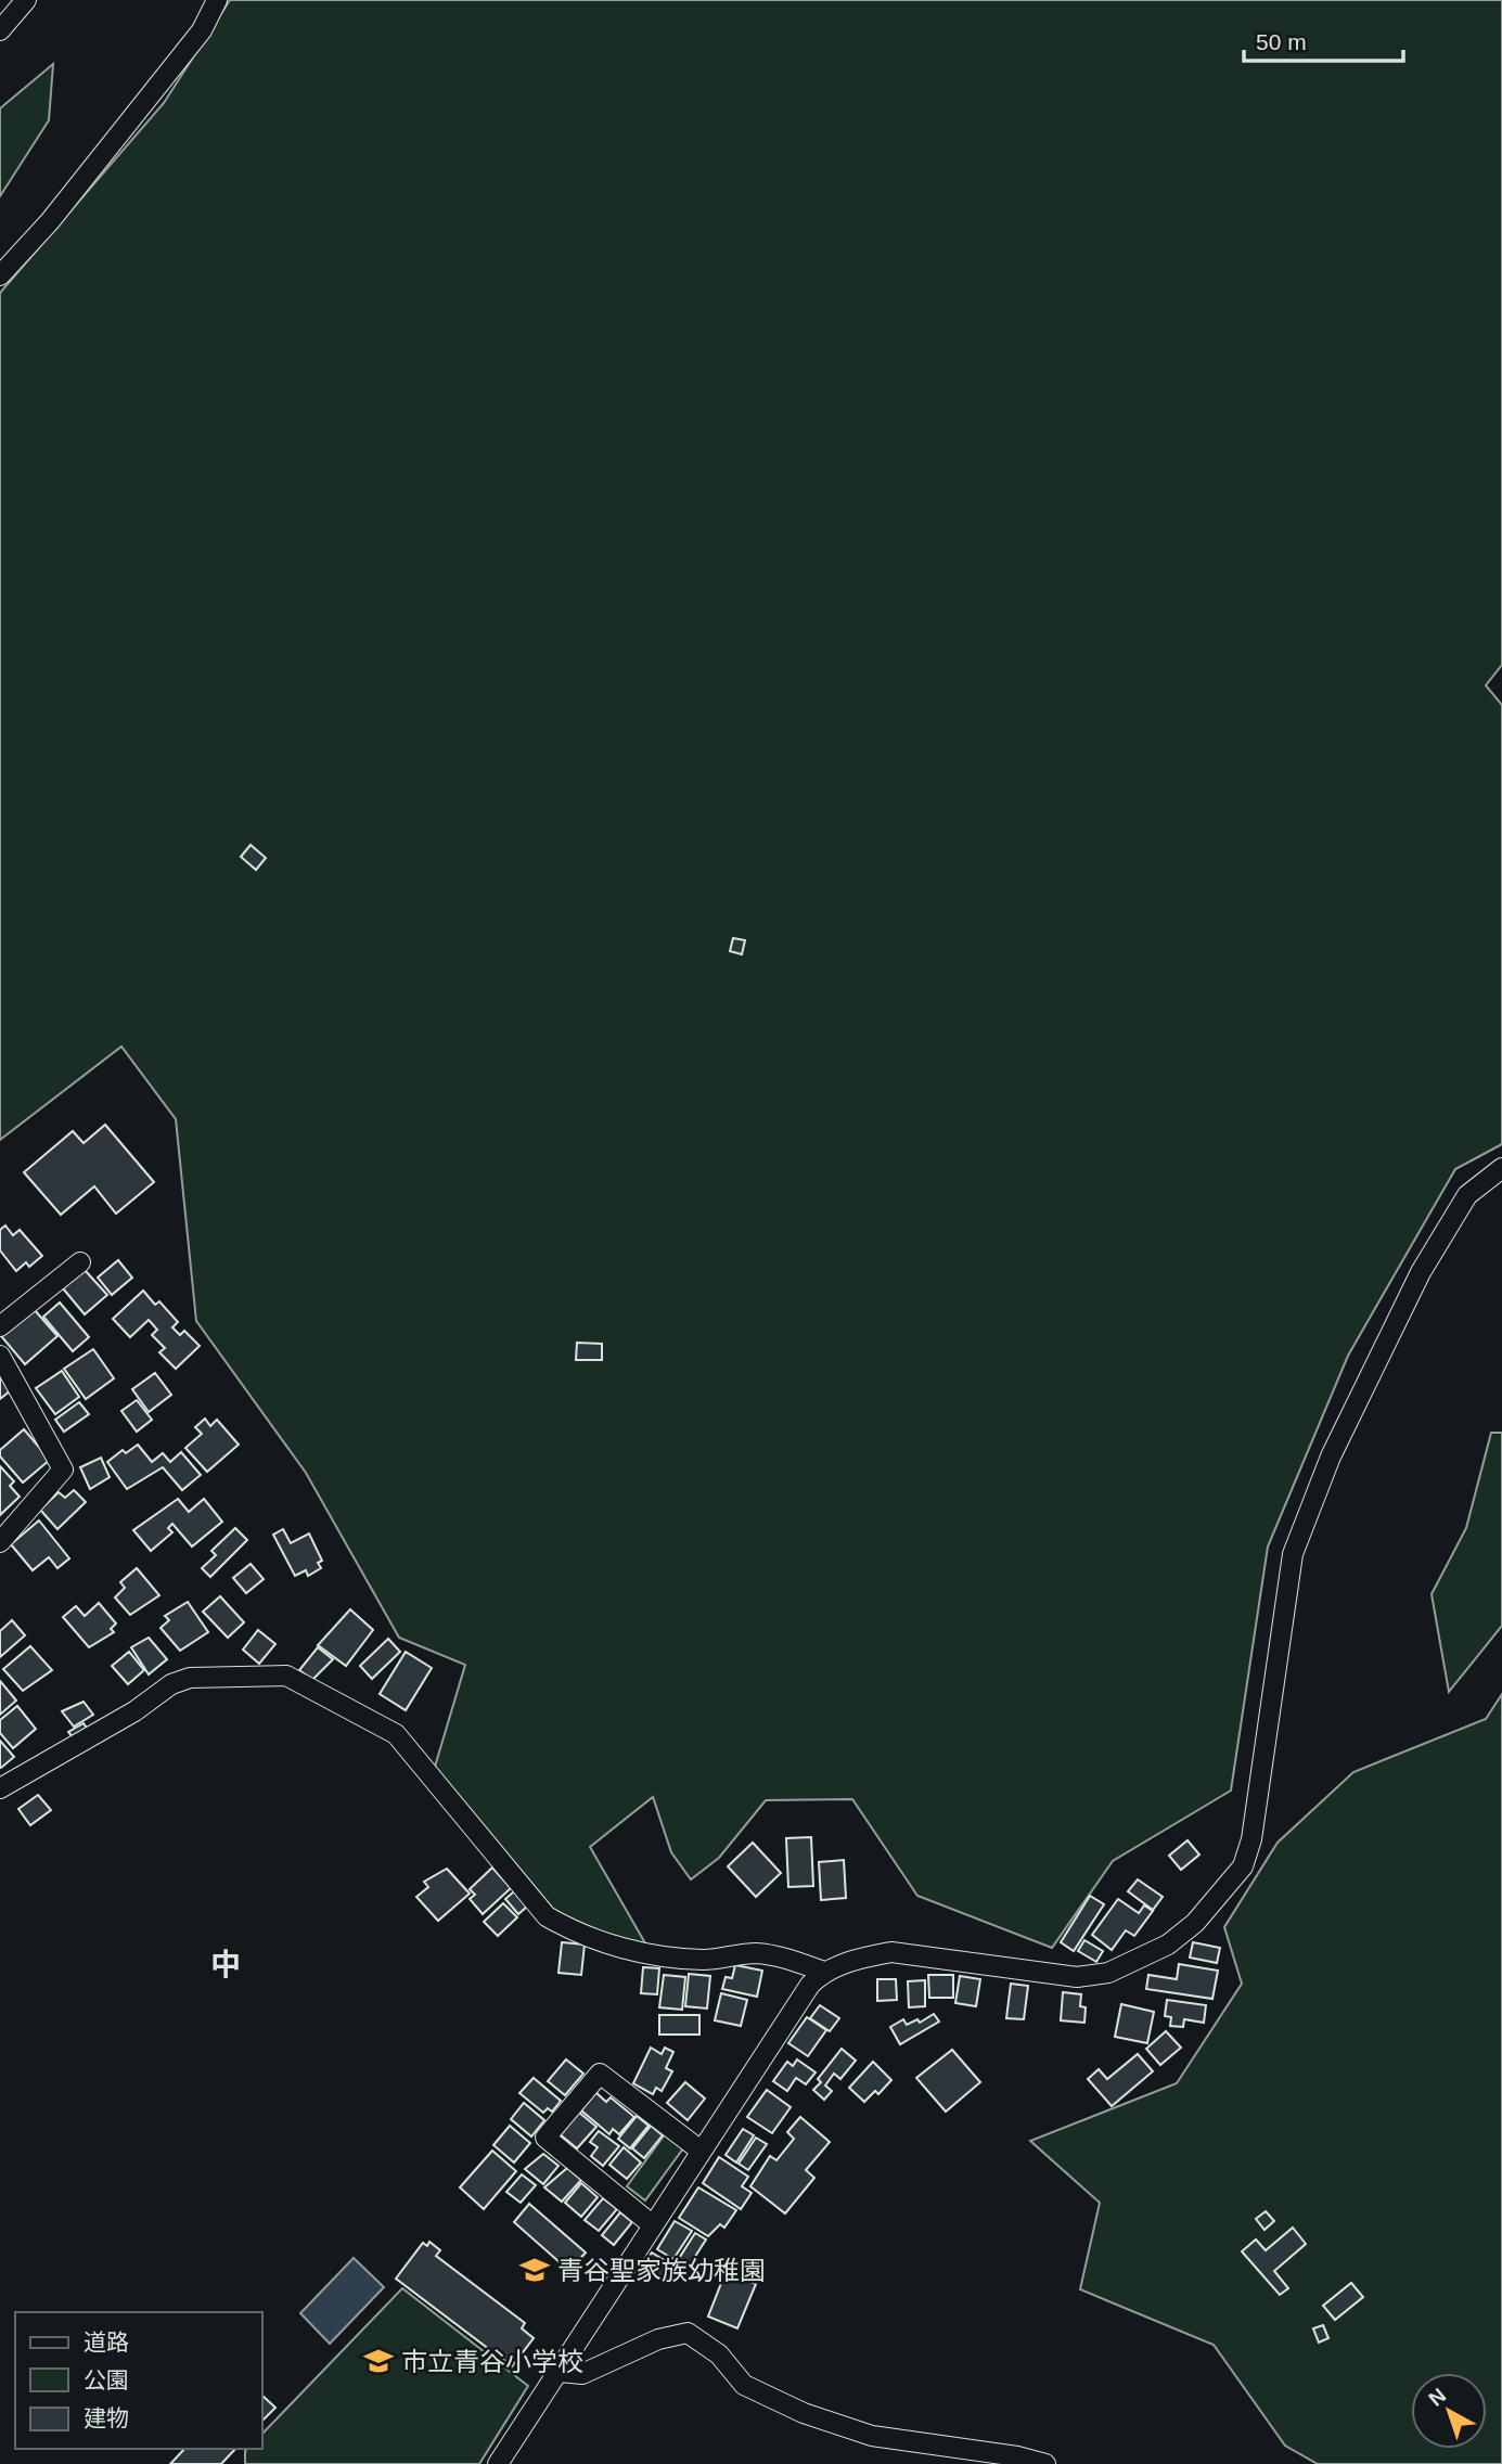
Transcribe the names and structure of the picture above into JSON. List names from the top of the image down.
{
  "districts": ["中"],
  "places": {
    "school or university": ["青谷聖家族幼稚園", "市立青谷小学校"]
  },
  "legend": ["道路", "公園", "建物"],
  "scale_bar": "50 m",
  "north": "top left"
}
